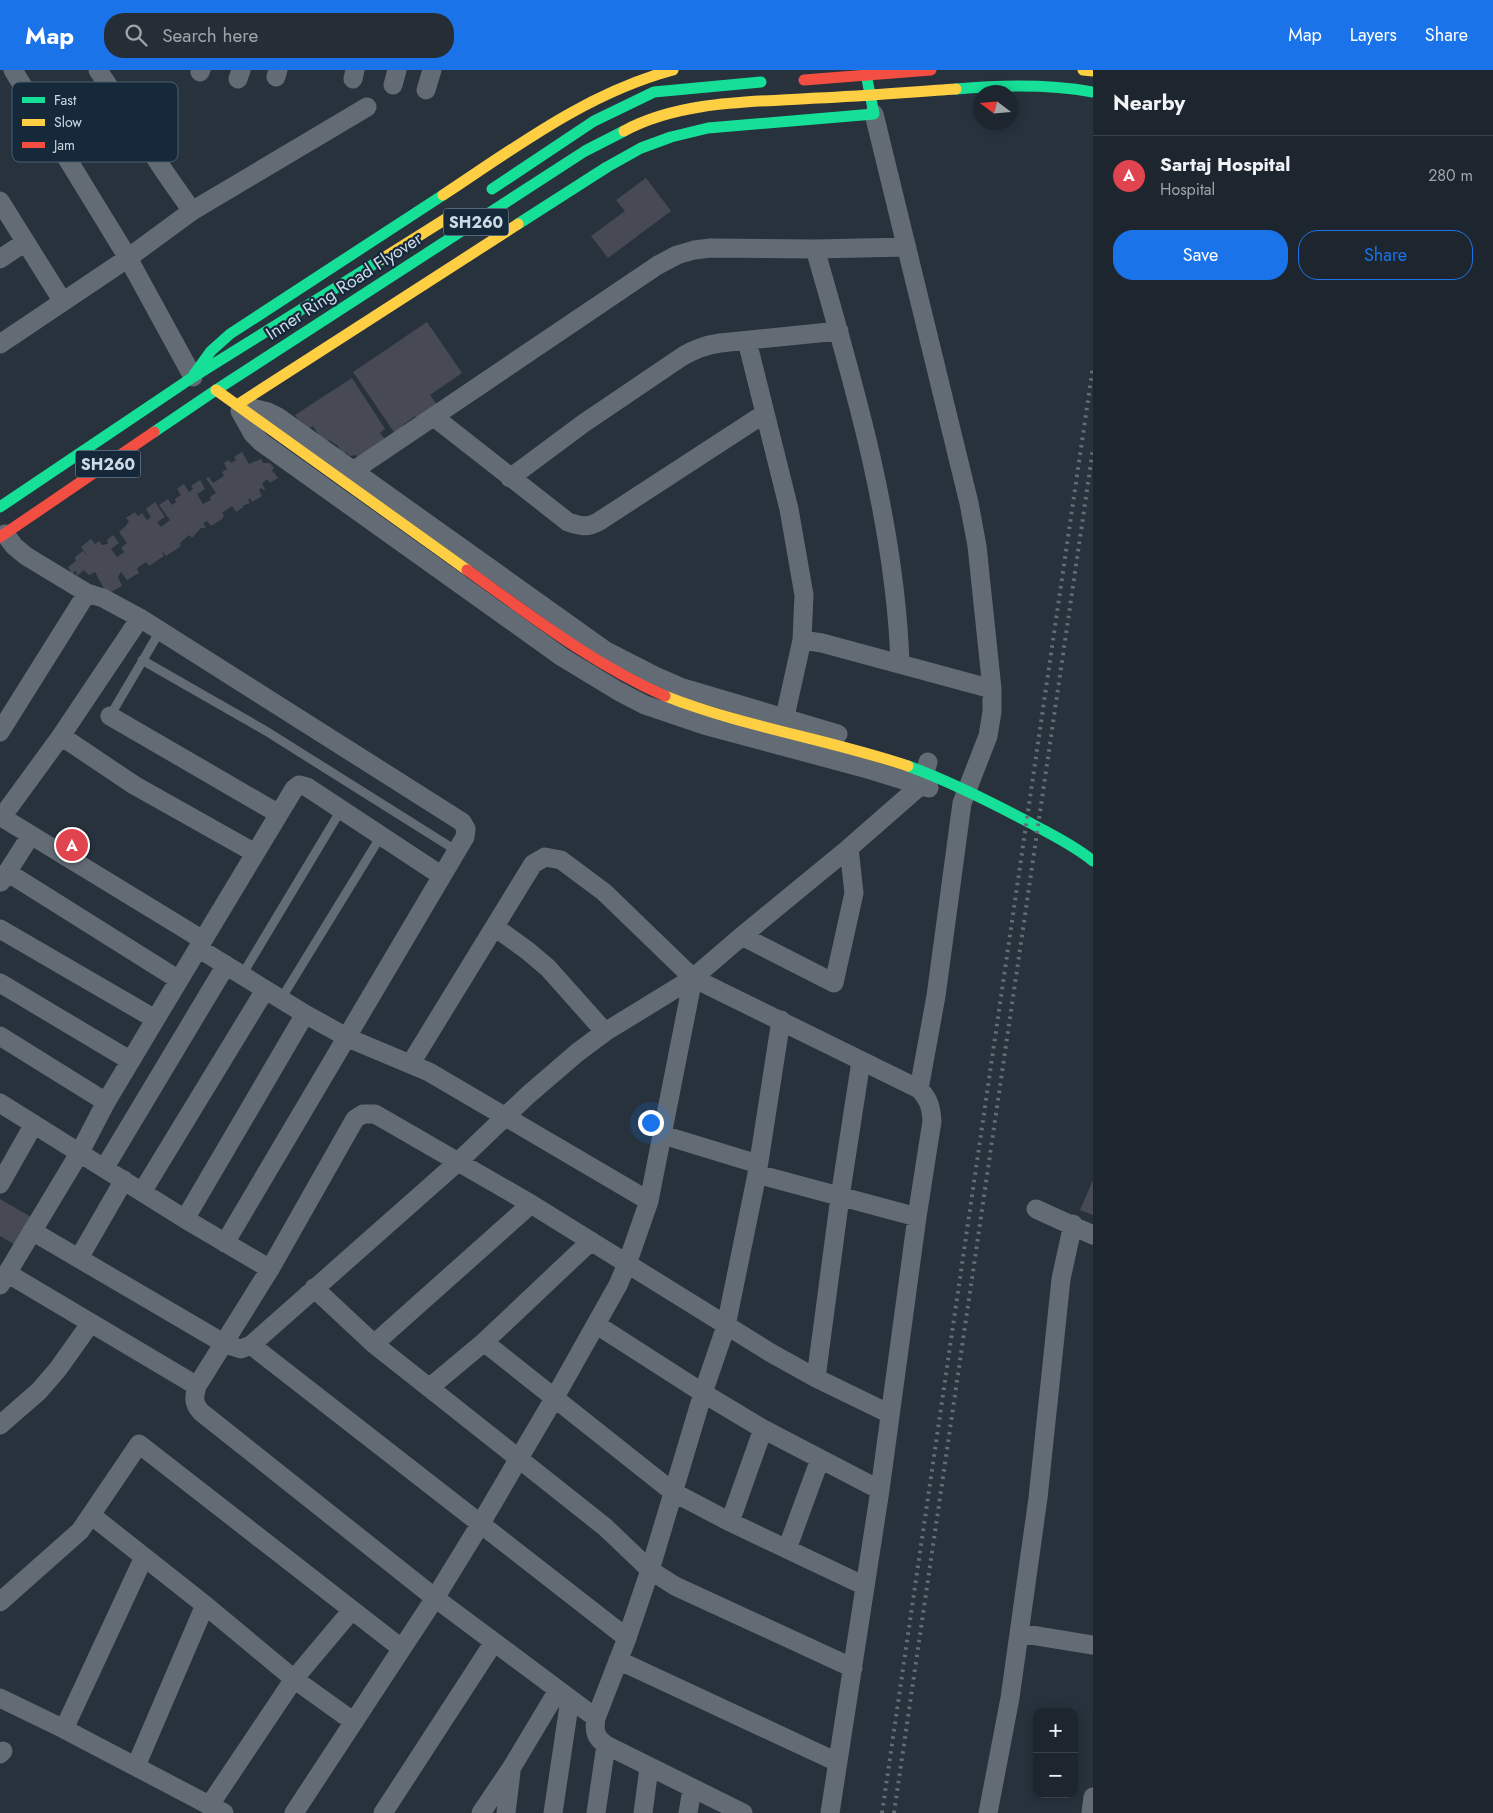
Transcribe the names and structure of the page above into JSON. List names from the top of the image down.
{
  "streets": {
    "main road": ["SH260", "Inner Ring Road Flyover"]
  },
  "crossings": [
    ["SH260", "Inner Ring Road Flyover"]
  ],
  "legend": ["Fast", "Slow", "Jam"],
  "north": "left",
  "page": {
    "header": "Map",
    "search": "Search here",
    "nav": ["Map", "Layers", "Share"],
    "heading": "Nearby",
    "list": [
      {
        "mark": "A",
        "name": "Sartaj Hospital",
        "note": "Hospital",
        "value": "280 m"
      }
    ],
    "buttons": ["Save", "Share"],
    "pins": "A",
    "map_buttons": ["+", "−"]
  }
}
